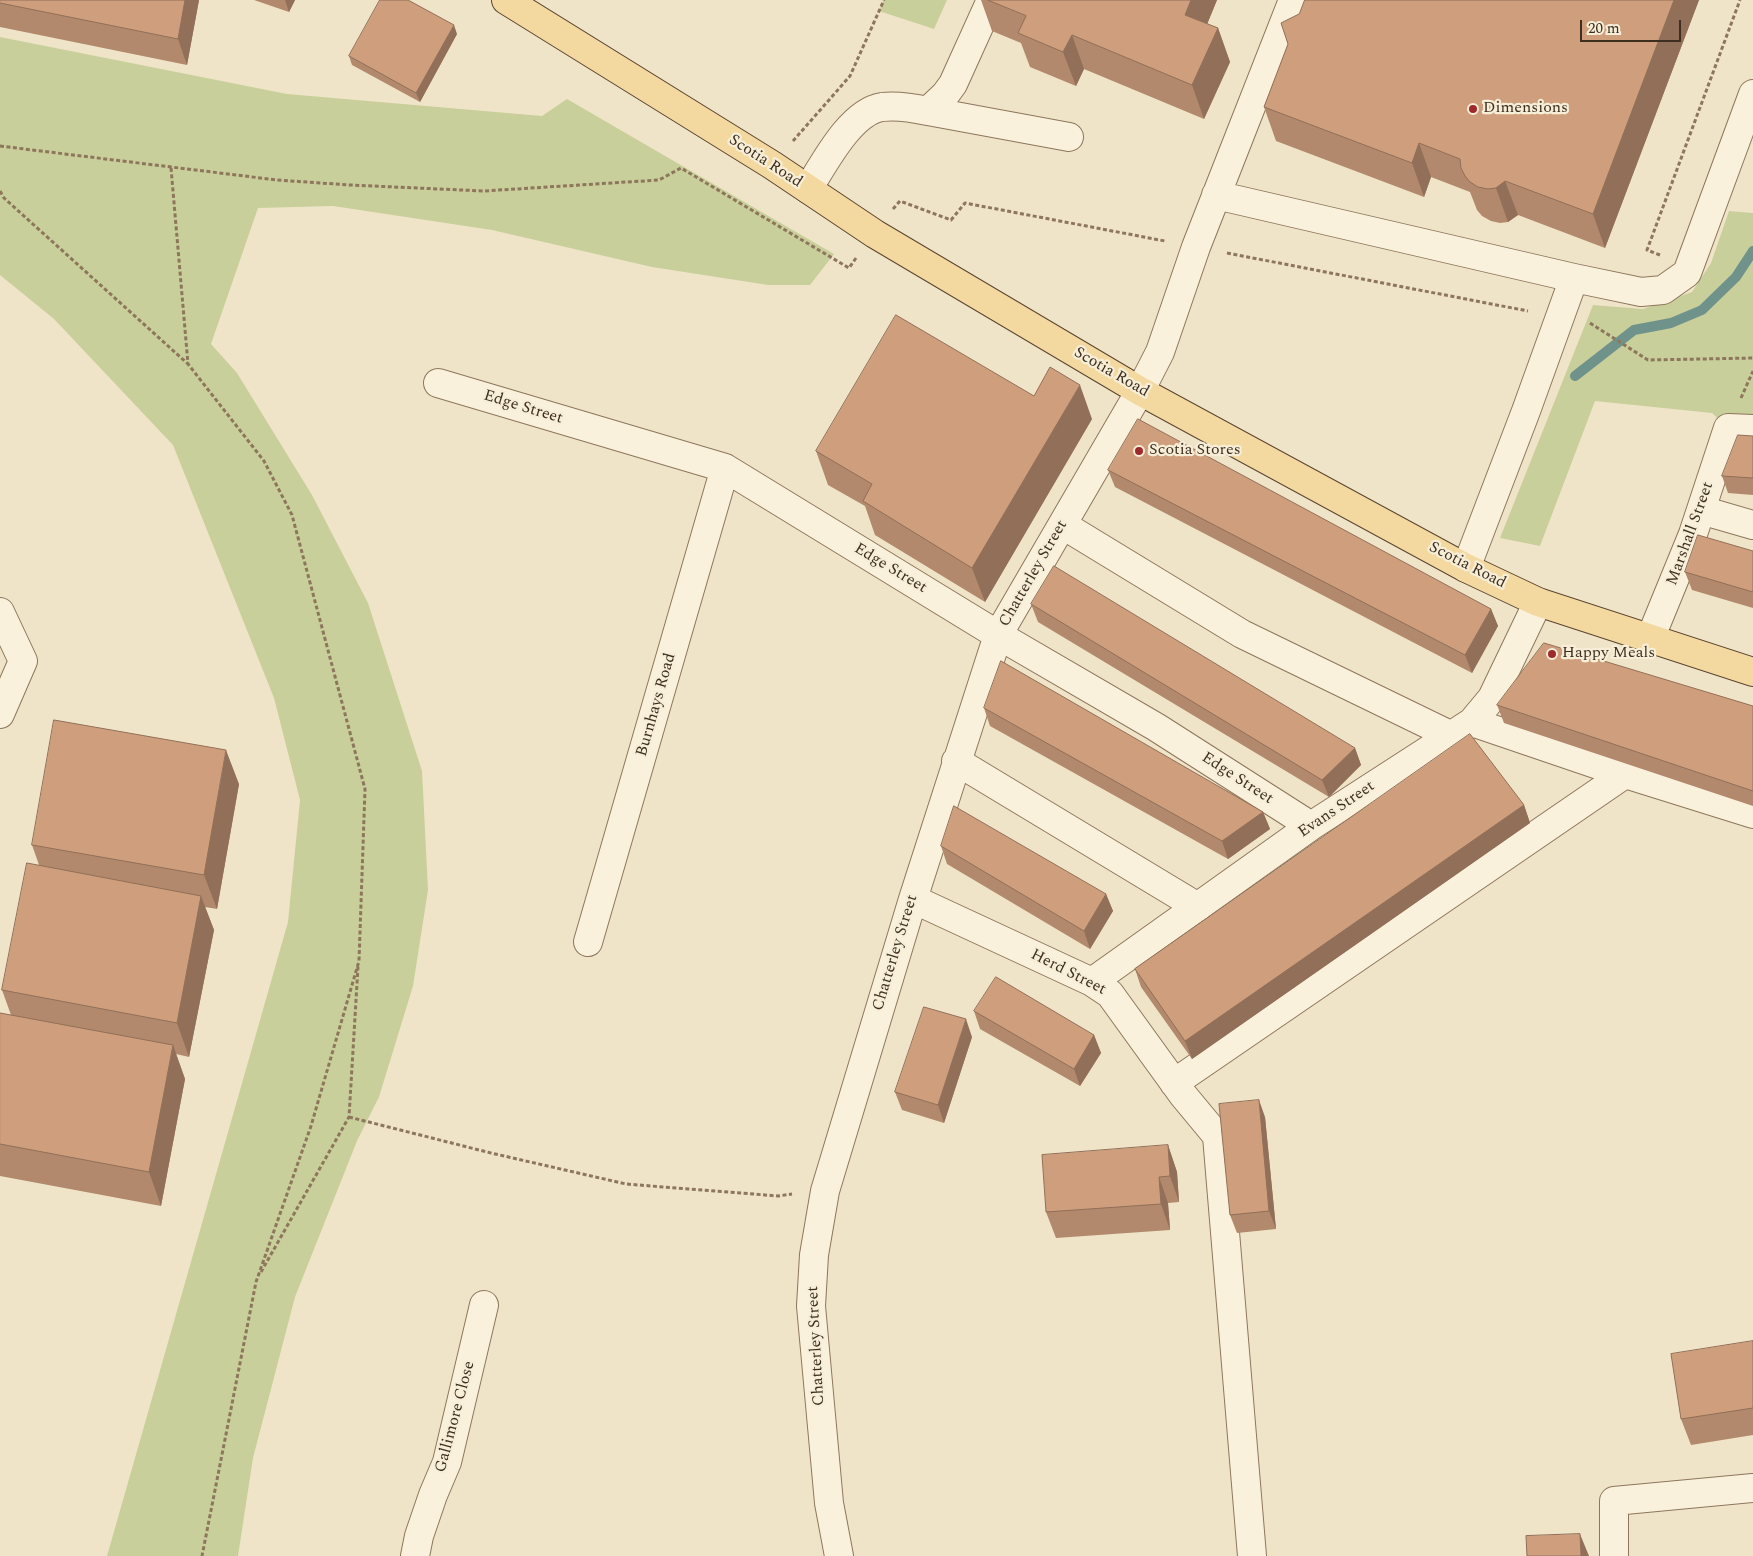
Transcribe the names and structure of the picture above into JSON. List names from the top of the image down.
{
  "streets": {
    "main road": ["Scotia Road"],
    "street": [
      "Edge Street",
      "Marshall Street",
      "Chatterley Street",
      "Burnhays Road",
      "Evans Street",
      "Herd Street",
      "Gallimore Close"
    ]
  },
  "crossings": [
    ["Scotia Road", "Marshall Street"],
    ["Scotia Road", "Chatterley Street"],
    ["Scotia Road", "Evans Street"],
    ["Edge Street", "Chatterley Street"],
    ["Edge Street", "Burnhays Road"],
    ["Edge Street", "Evans Street"],
    ["Chatterley Street", "Herd Street"],
    ["Evans Street", "Herd Street"]
  ],
  "places": ["Dimensions", "Scotia Stores", "Happy Meals"],
  "scale_bar": "20 m"
}
